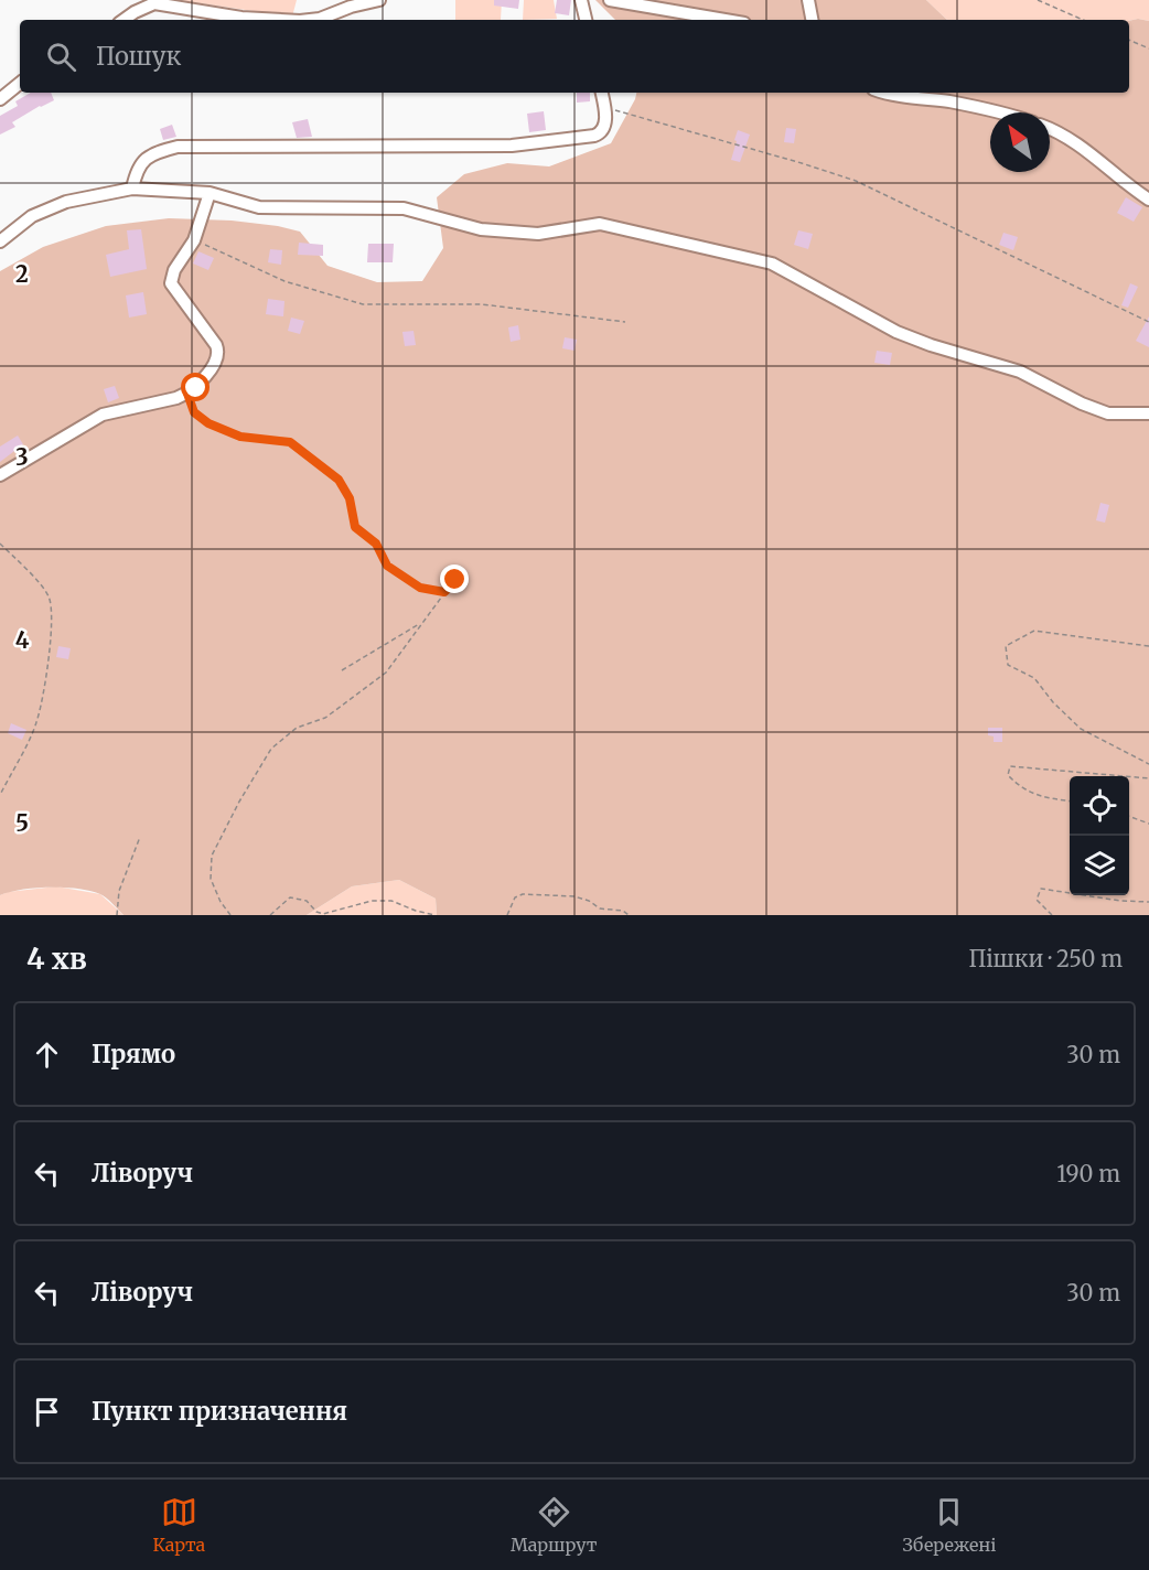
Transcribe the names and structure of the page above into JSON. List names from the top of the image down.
{
  "north": "top left",
  "page": {
    "search": "Пошук",
    "heading": ["4 хв", "Пішки · 250 m"],
    "list": [
      ["Прямо", "30 m"],
      ["Ліворуч", "190 m"],
      ["Ліворуч", "30 m"],
      "Пункт призначення"
    ],
    "nav": ["Карта", "Маршрут", "Збережені"]
  },
  "grid": {
    "rows": [
      "2",
      "3",
      "4",
      "5"
    ]
  }
}
